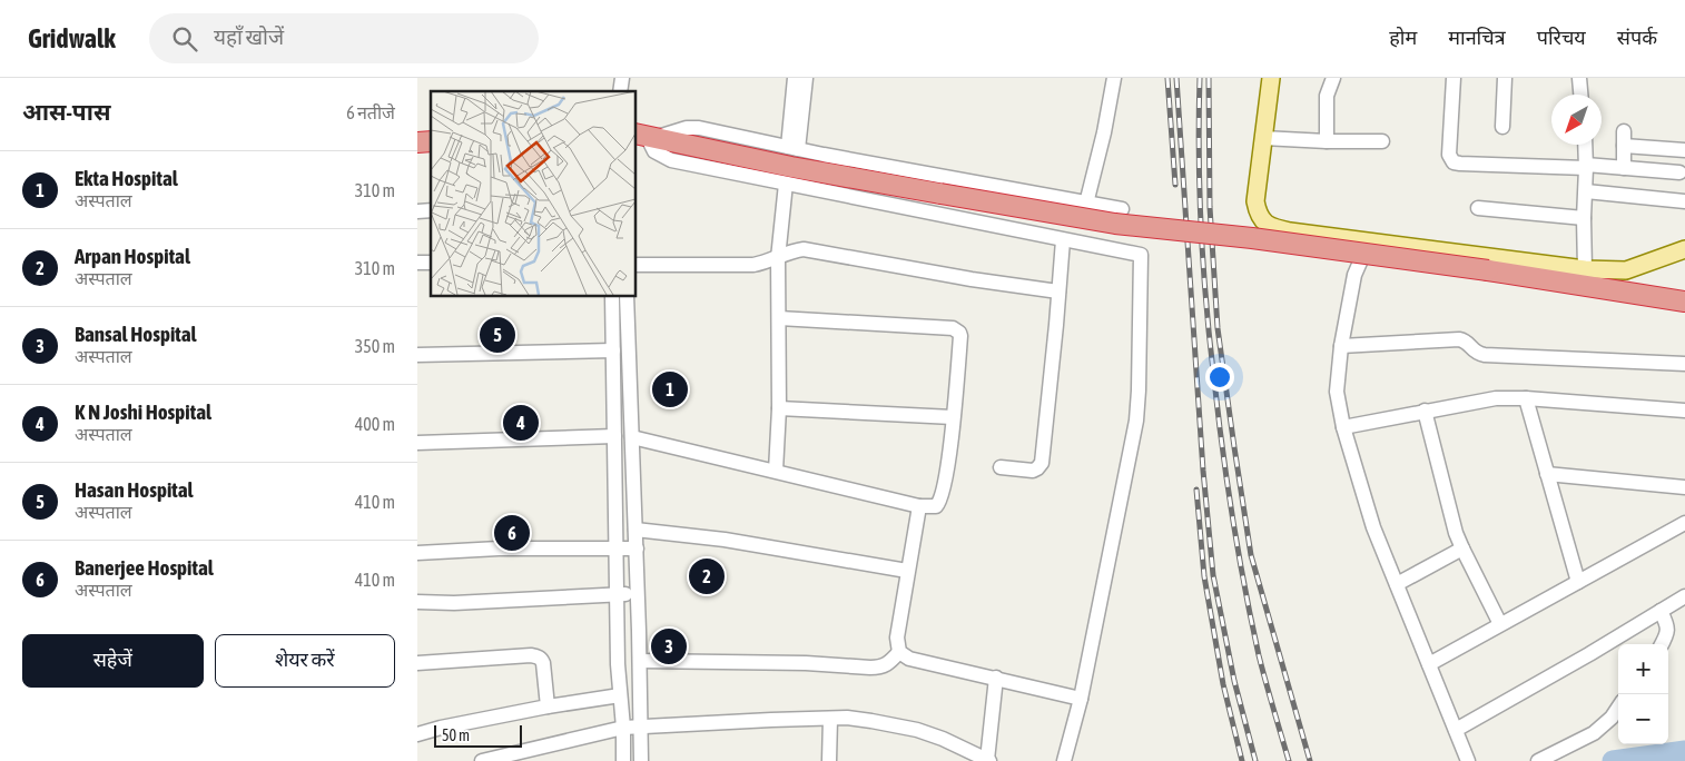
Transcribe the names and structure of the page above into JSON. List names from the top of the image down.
{
  "scale_bar": "50 m",
  "north": "bottom left",
  "page": {
    "header": "Gridwalk",
    "search": "यहाँ खोजें",
    "nav": [
      "होम",
      "मानचित्र",
      "परिचय",
      "संपर्क"
    ],
    "heading": ["आस-पास", "6 नतीजे"],
    "list": [
      {
        "mark": "1",
        "name": "Ekta Hospital",
        "note": "अस्पताल",
        "value": "310 m"
      },
      {
        "mark": "2",
        "name": "Arpan Hospital",
        "note": "अस्पताल",
        "value": "310 m"
      },
      {
        "mark": "3",
        "name": "Bansal Hospital",
        "note": "अस्पताल",
        "value": "350 m"
      },
      {
        "mark": "4",
        "name": "K N Joshi Hospital",
        "note": "अस्पताल",
        "value": "400 m"
      },
      {
        "mark": "5",
        "name": "Hasan Hospital",
        "note": "अस्पताल",
        "value": "410 m"
      },
      {
        "mark": "6",
        "name": "Banerjee Hospital",
        "note": "अस्पताल",
        "value": "410 m"
      }
    ],
    "pins": [
      "5",
      "1",
      "4",
      "6",
      "2",
      "3"
    ],
    "buttons": ["सहेजें", "शेयर करें"],
    "map_buttons": ["+", "−"],
    "scale": "50 m"
  }
}
